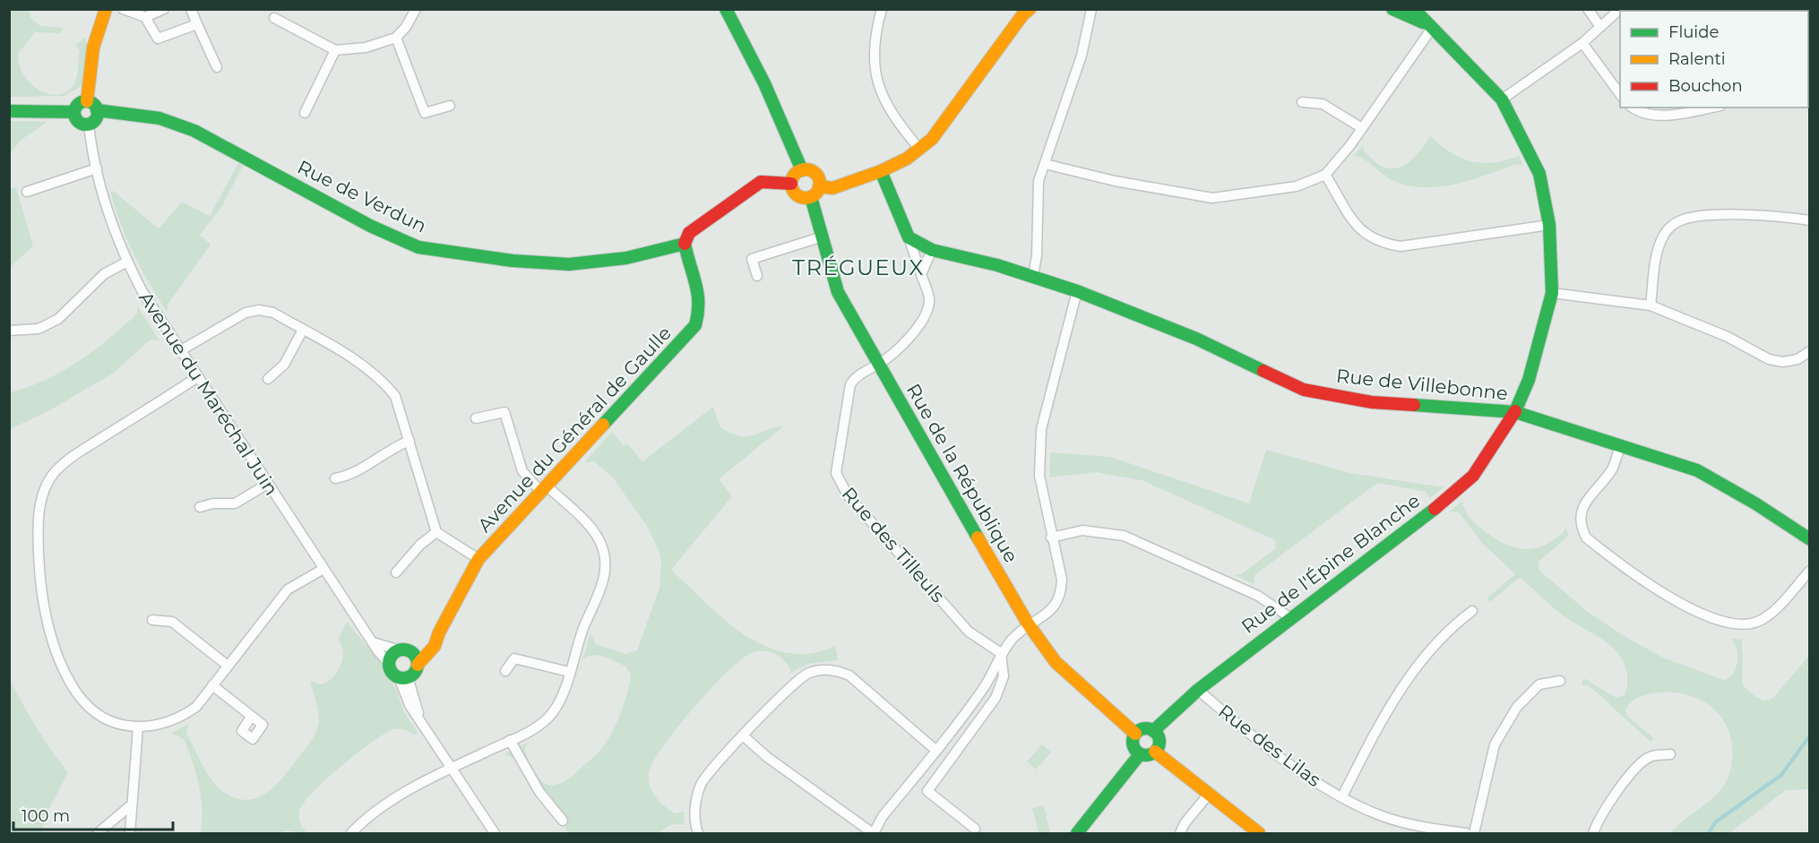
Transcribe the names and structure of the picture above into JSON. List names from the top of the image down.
{
  "streets": {
    "street": [
      "Rue de Verdun",
      "Rue de Villebonne",
      "Avenue du Maréchal Juin",
      "Avenue du Général de Gaulle",
      "Rue de la République",
      "Rue des Tilleuls",
      "Rue de l'Épine Blanche",
      "Rue des Lilas"
    ]
  },
  "crossings": [
    ["Rue de Verdun", "Avenue du Maréchal Juin"],
    ["Rue de Verdun", "Avenue du Général de Gaulle"],
    ["Rue de Villebonne", "Rue des Tilleuls"],
    ["Rue de Villebonne", "Rue de l'Épine Blanche"],
    ["Avenue du Maréchal Juin", "Avenue du Général de Gaulle"],
    ["Rue de la République", "Rue des Tilleuls"],
    ["Rue de la République", "Rue de l'Épine Blanche"],
    ["Rue de l'Épine Blanche", "Rue des Lilas"]
  ],
  "districts": ["TRÉGUEUX"],
  "legend": ["Fluide", "Ralenti", "Bouchon"],
  "scale_bar": "100 m"
}
